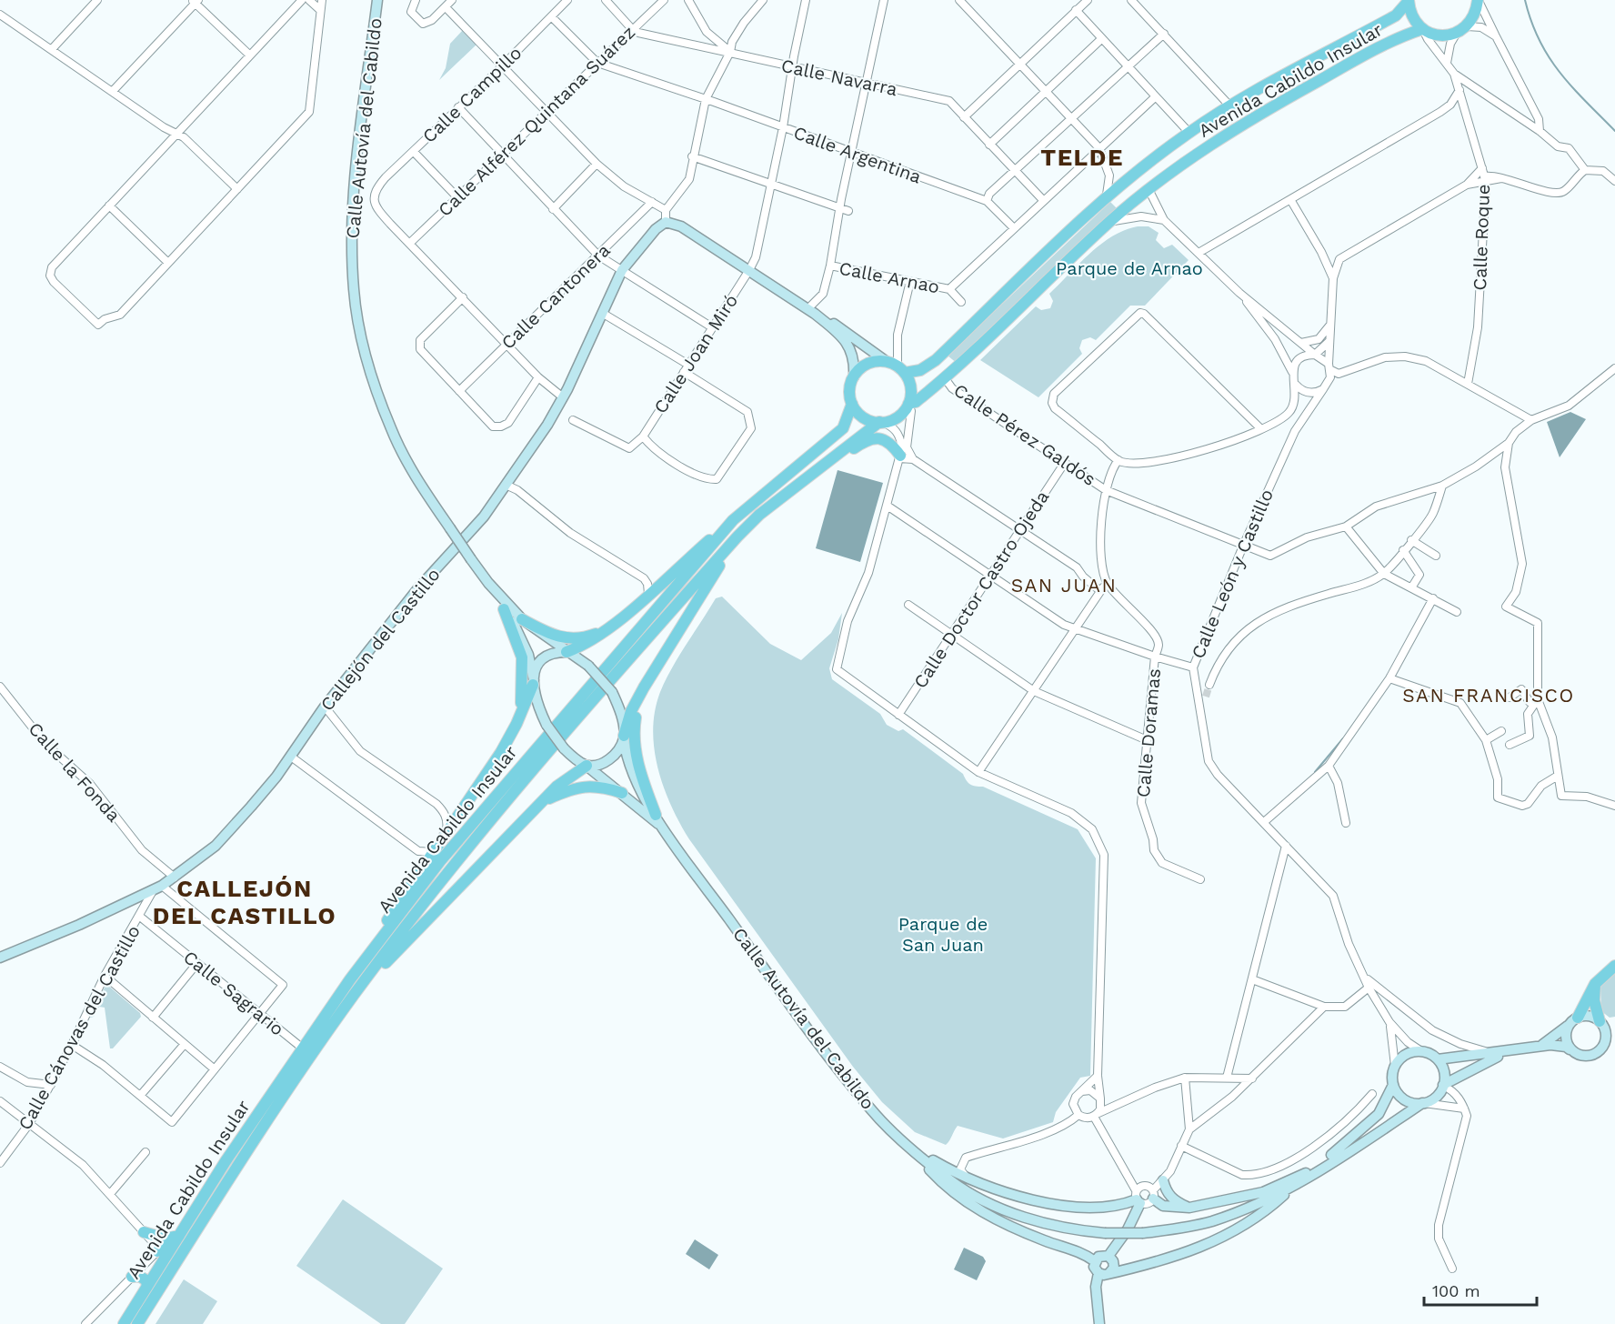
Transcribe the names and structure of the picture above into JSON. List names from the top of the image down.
{
  "streets": {
    "main road": ["Avenida Cabildo Insular", "Calle Autovía del Cabildo", "Callejón del Castillo"],
    "street": [
      "Calle Navarra",
      "Calle Campillo",
      "Calle Alférez Quintana Suárez",
      "Calle Argentina",
      "Calle Roque",
      "Calle Arnao",
      "Calle Cantonera",
      "Calle Joan Miró",
      "Calle Pérez Galdós",
      "Calle León y Castillo",
      "Calle Doctor Castro Ojeda",
      "Calle Doramas",
      "Calle la Fonda",
      "Calle Sagrario",
      "Calle Cánovas del Castillo"
    ]
  },
  "crossings": [
    ["Calle Navarra", "Calle Alférez Quintana Suárez"],
    ["Calle Navarra", "Calle Joan Miró"],
    ["Avenida Cabildo Insular", "Calle Roque"],
    ["Avenida Cabildo Insular", "Calle Pérez Galdós"],
    ["Avenida Cabildo Insular", "Calle Sagrario"],
    ["Calle Campillo", "Calle Alférez Quintana Suárez"],
    ["Calle Alférez Quintana Suárez", "Calle Argentina"],
    ["Calle Argentina", "Calle Joan Miró"],
    ["Calle Pérez Galdós", "Calle León y Castillo"],
    ["Calle Pérez Galdós", "Calle Doctor Castro Ojeda"],
    ["Callejón del Castillo", "Calle la Fonda"],
    ["Callejón del Castillo", "Calle Cánovas del Castillo"],
    ["Calle Sagrario", "Calle Cánovas del Castillo"]
  ],
  "districts": [
    "TELDE",
    "SAN JUAN",
    "SAN FRANCISCO",
    "CALLEJÓN DEL CASTILLO"
  ],
  "parks": ["Parque de Arnao", "Parque de San Juan"],
  "scale_bar": "100 m"
}
